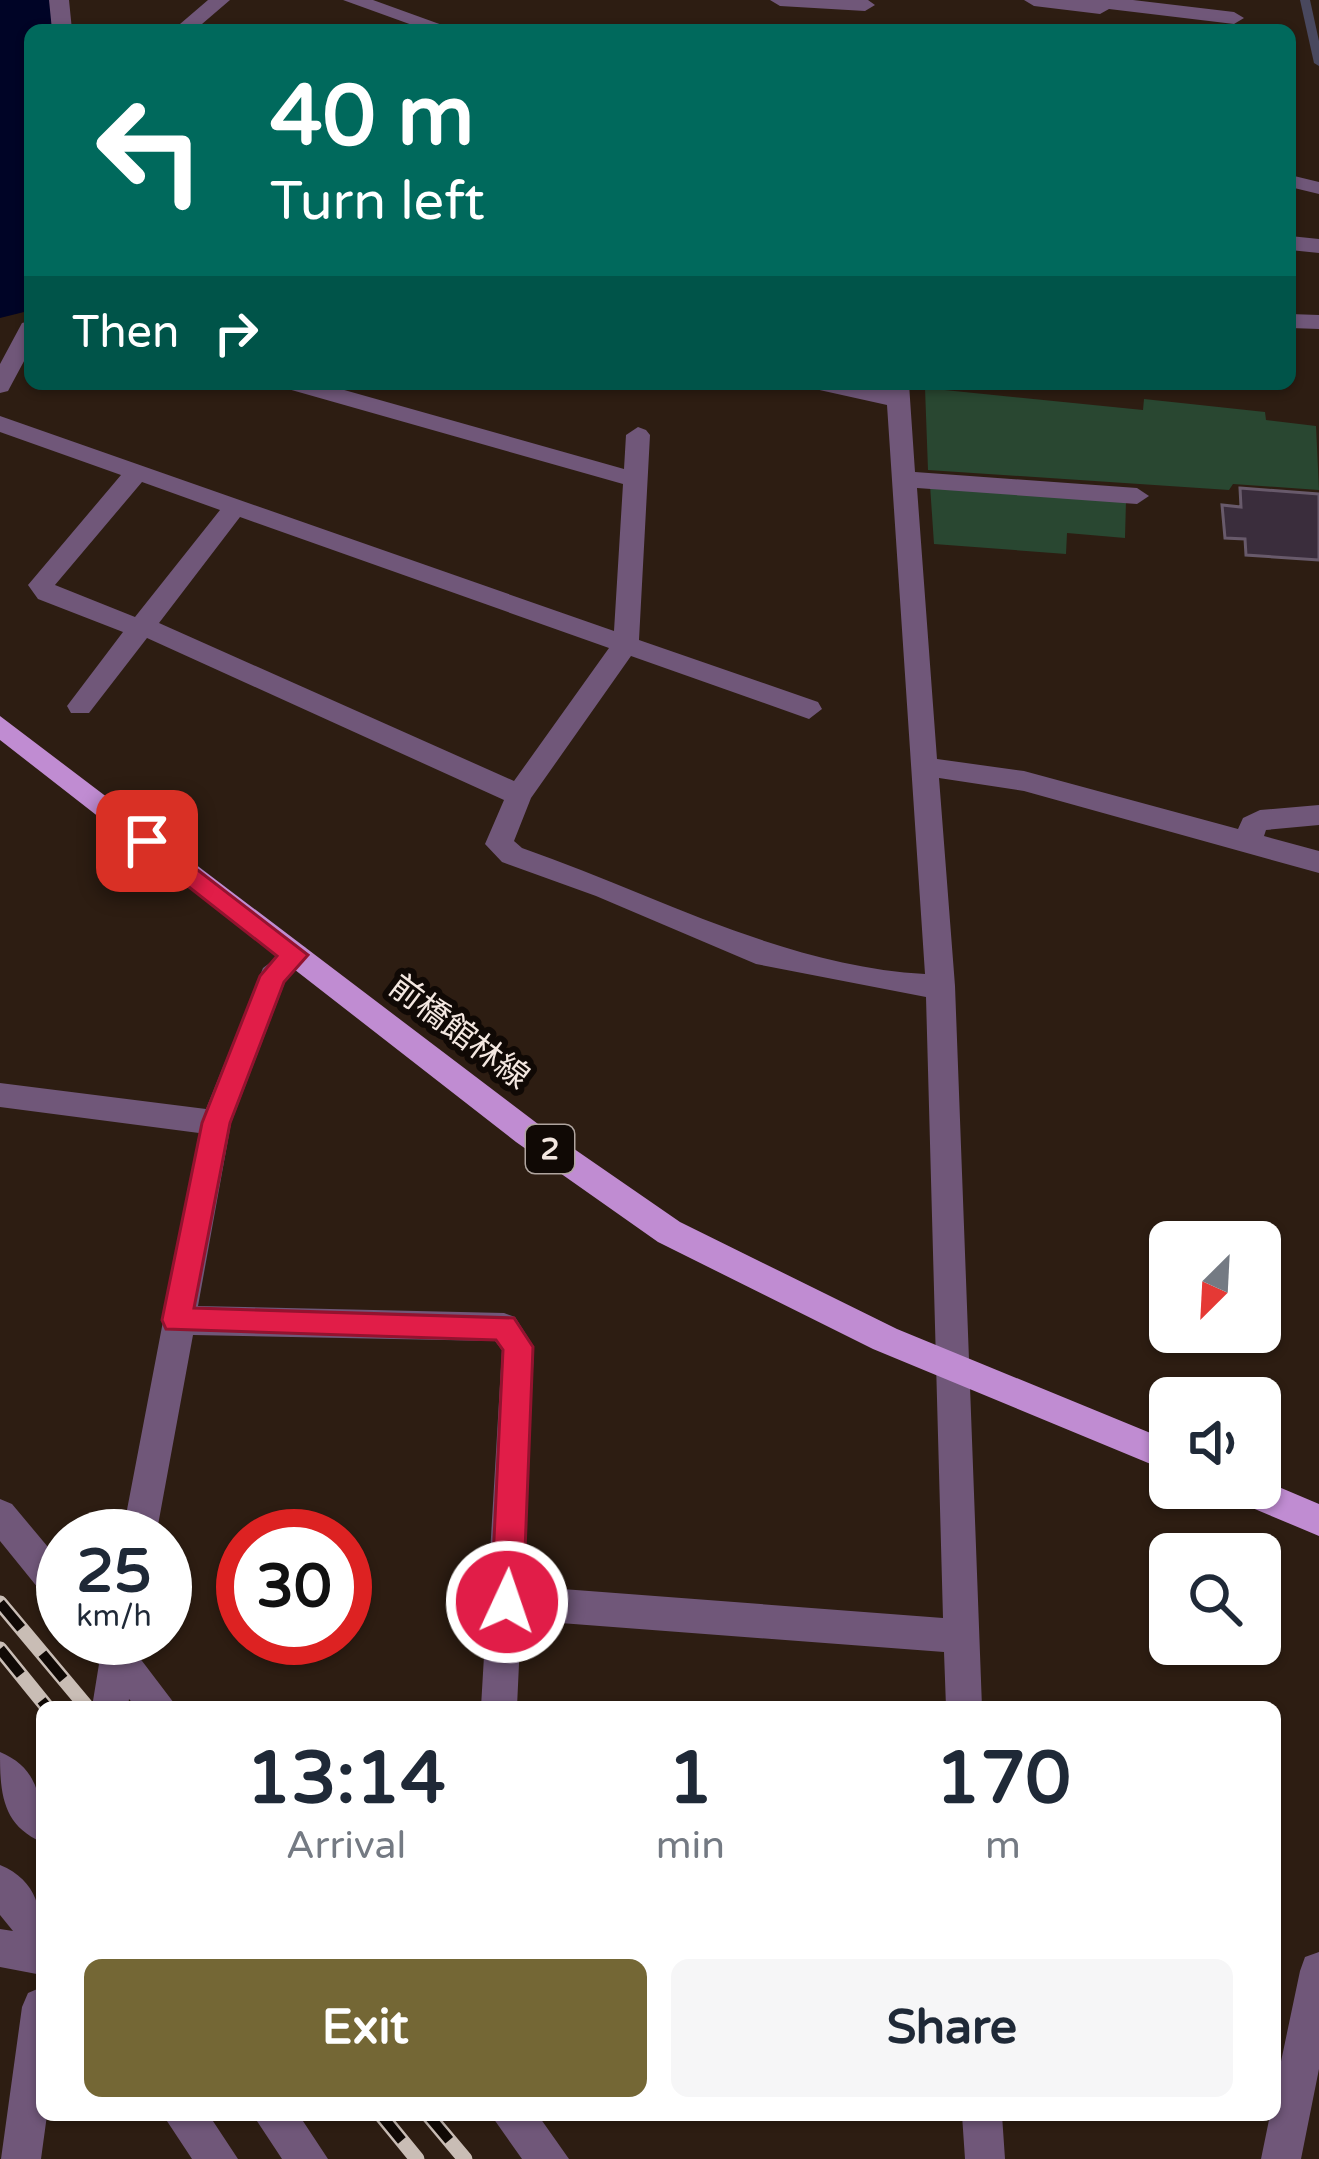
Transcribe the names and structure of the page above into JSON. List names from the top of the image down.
{
  "streets": {
    "main road": ["前橋館林線", "2"]
  },
  "north": "bottom left",
  "page": {
    "turn": ["40 m", "Turn left"],
    "then": "Then",
    "speed": "25 km/h",
    "limit": "30",
    "eta": [
      "13:14",
      "Arrival",
      "1",
      "min",
      "170",
      "m"
    ],
    "buttons": ["Exit", "Share"]
  }
}
